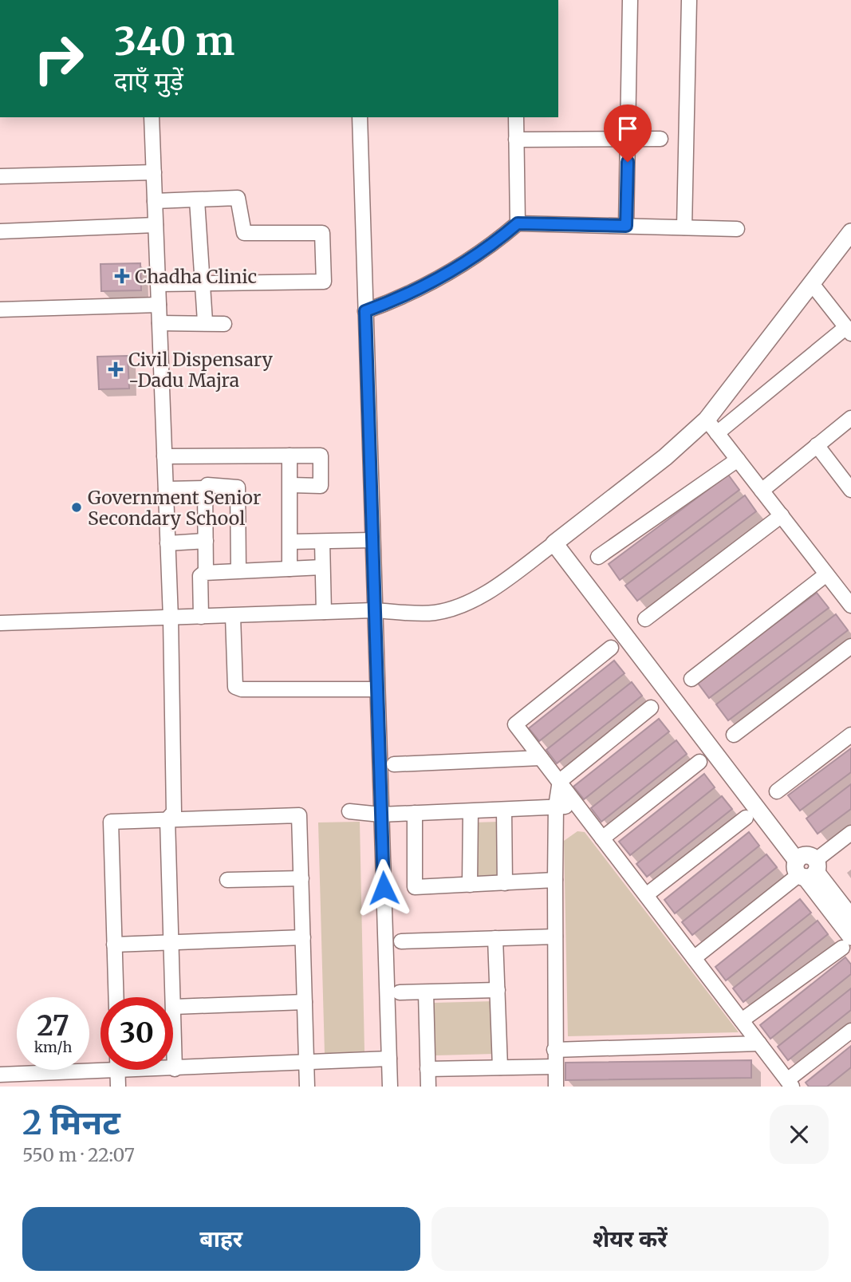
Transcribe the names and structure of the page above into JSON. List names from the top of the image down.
{
  "places": {
    "health": ["Chadha Clinic", "Civil Dispensary -Dadu Majra"],
    "other": ["Government Senior Secondary School"]
  },
  "page": {
    "turn": ["340 m", "दाएँ मुड़ें"],
    "speed": "27 km/h",
    "limit": "30",
    "heading": ["2 मिनट", "550 m · 22:07"],
    "buttons": ["बाहर", "शेयर करें"]
  }
}
